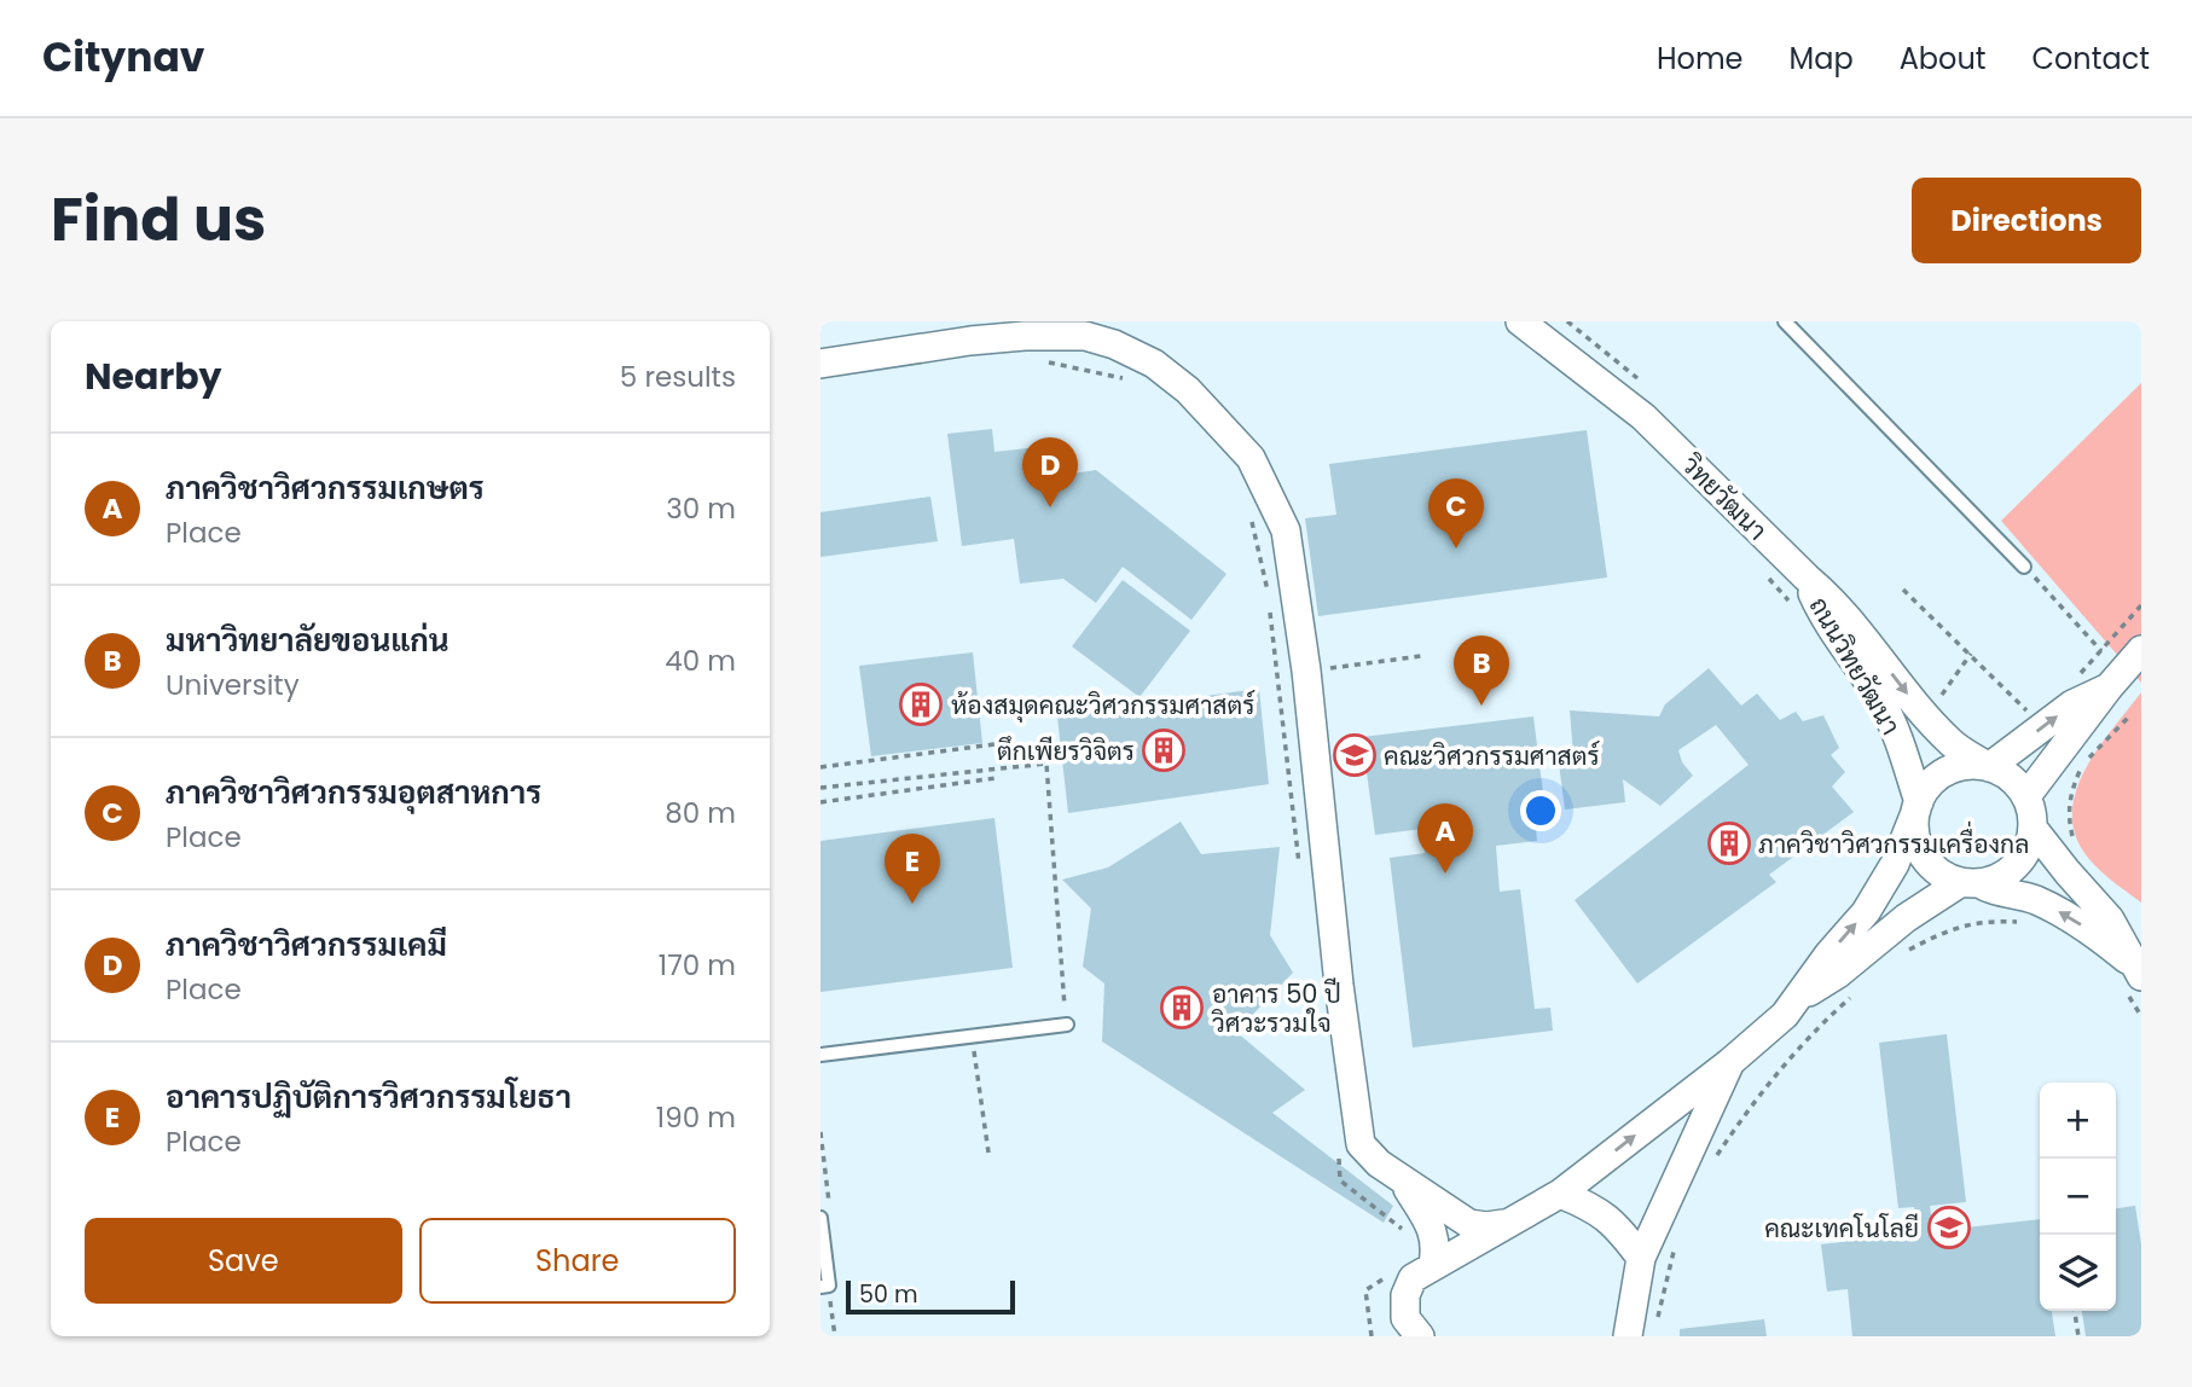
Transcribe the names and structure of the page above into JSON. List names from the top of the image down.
{
  "streets": {
    "street": ["วิทยวัฒนา", "ถนนวิทยวัฒนา"]
  },
  "crossings": [
    ["วิทยวัฒนา", "ถนนวิทยวัฒนา"]
  ],
  "one_way": ["วิทยวัฒนา"],
  "places": {
    "building": [
      "ห้องสมุดคณะวิศวกรรมศาสตร์",
      "ตึกเพียรวิจิตร",
      "ภาควิชาวิศวกรรมเครื่องกล",
      "อาคาร 50 ปี วิศวะรวมใจ"
    ],
    "school or university": ["คณะวิศวกรรมศาสตร์", "คณะเทคโนโลยี"]
  },
  "scale_bar": "50 m",
  "page": {
    "header": "Citynav",
    "nav": [
      "Home",
      "Map",
      "About",
      "Contact"
    ],
    "title": "Find us",
    "buttons": [
      "Directions",
      ["Save", "Share"]
    ],
    "heading": ["Nearby", "5 results"],
    "list": [
      {
        "mark": "A",
        "name": "ภาควิชาวิศวกรรมเกษตร",
        "note": "Place",
        "value": "30 m"
      },
      {
        "mark": "B",
        "name": "มหาวิทยาลัยขอนแก่น",
        "note": "University",
        "value": "40 m"
      },
      {
        "mark": "C",
        "name": "ภาควิชาวิศวกรรมอุตสาหการ",
        "note": "Place",
        "value": "80 m"
      },
      {
        "mark": "D",
        "name": "ภาควิชาวิศวกรรมเคมี",
        "note": "Place",
        "value": "170 m"
      },
      {
        "mark": "E",
        "name": "อาคารปฏิบัติการวิศวกรรมโยธา",
        "note": "Place",
        "value": "190 m"
      }
    ],
    "pins": [
      "D",
      "C",
      "B",
      "A",
      "E"
    ],
    "map_buttons": ["+", "−"],
    "scale": "50 m"
  }
}
